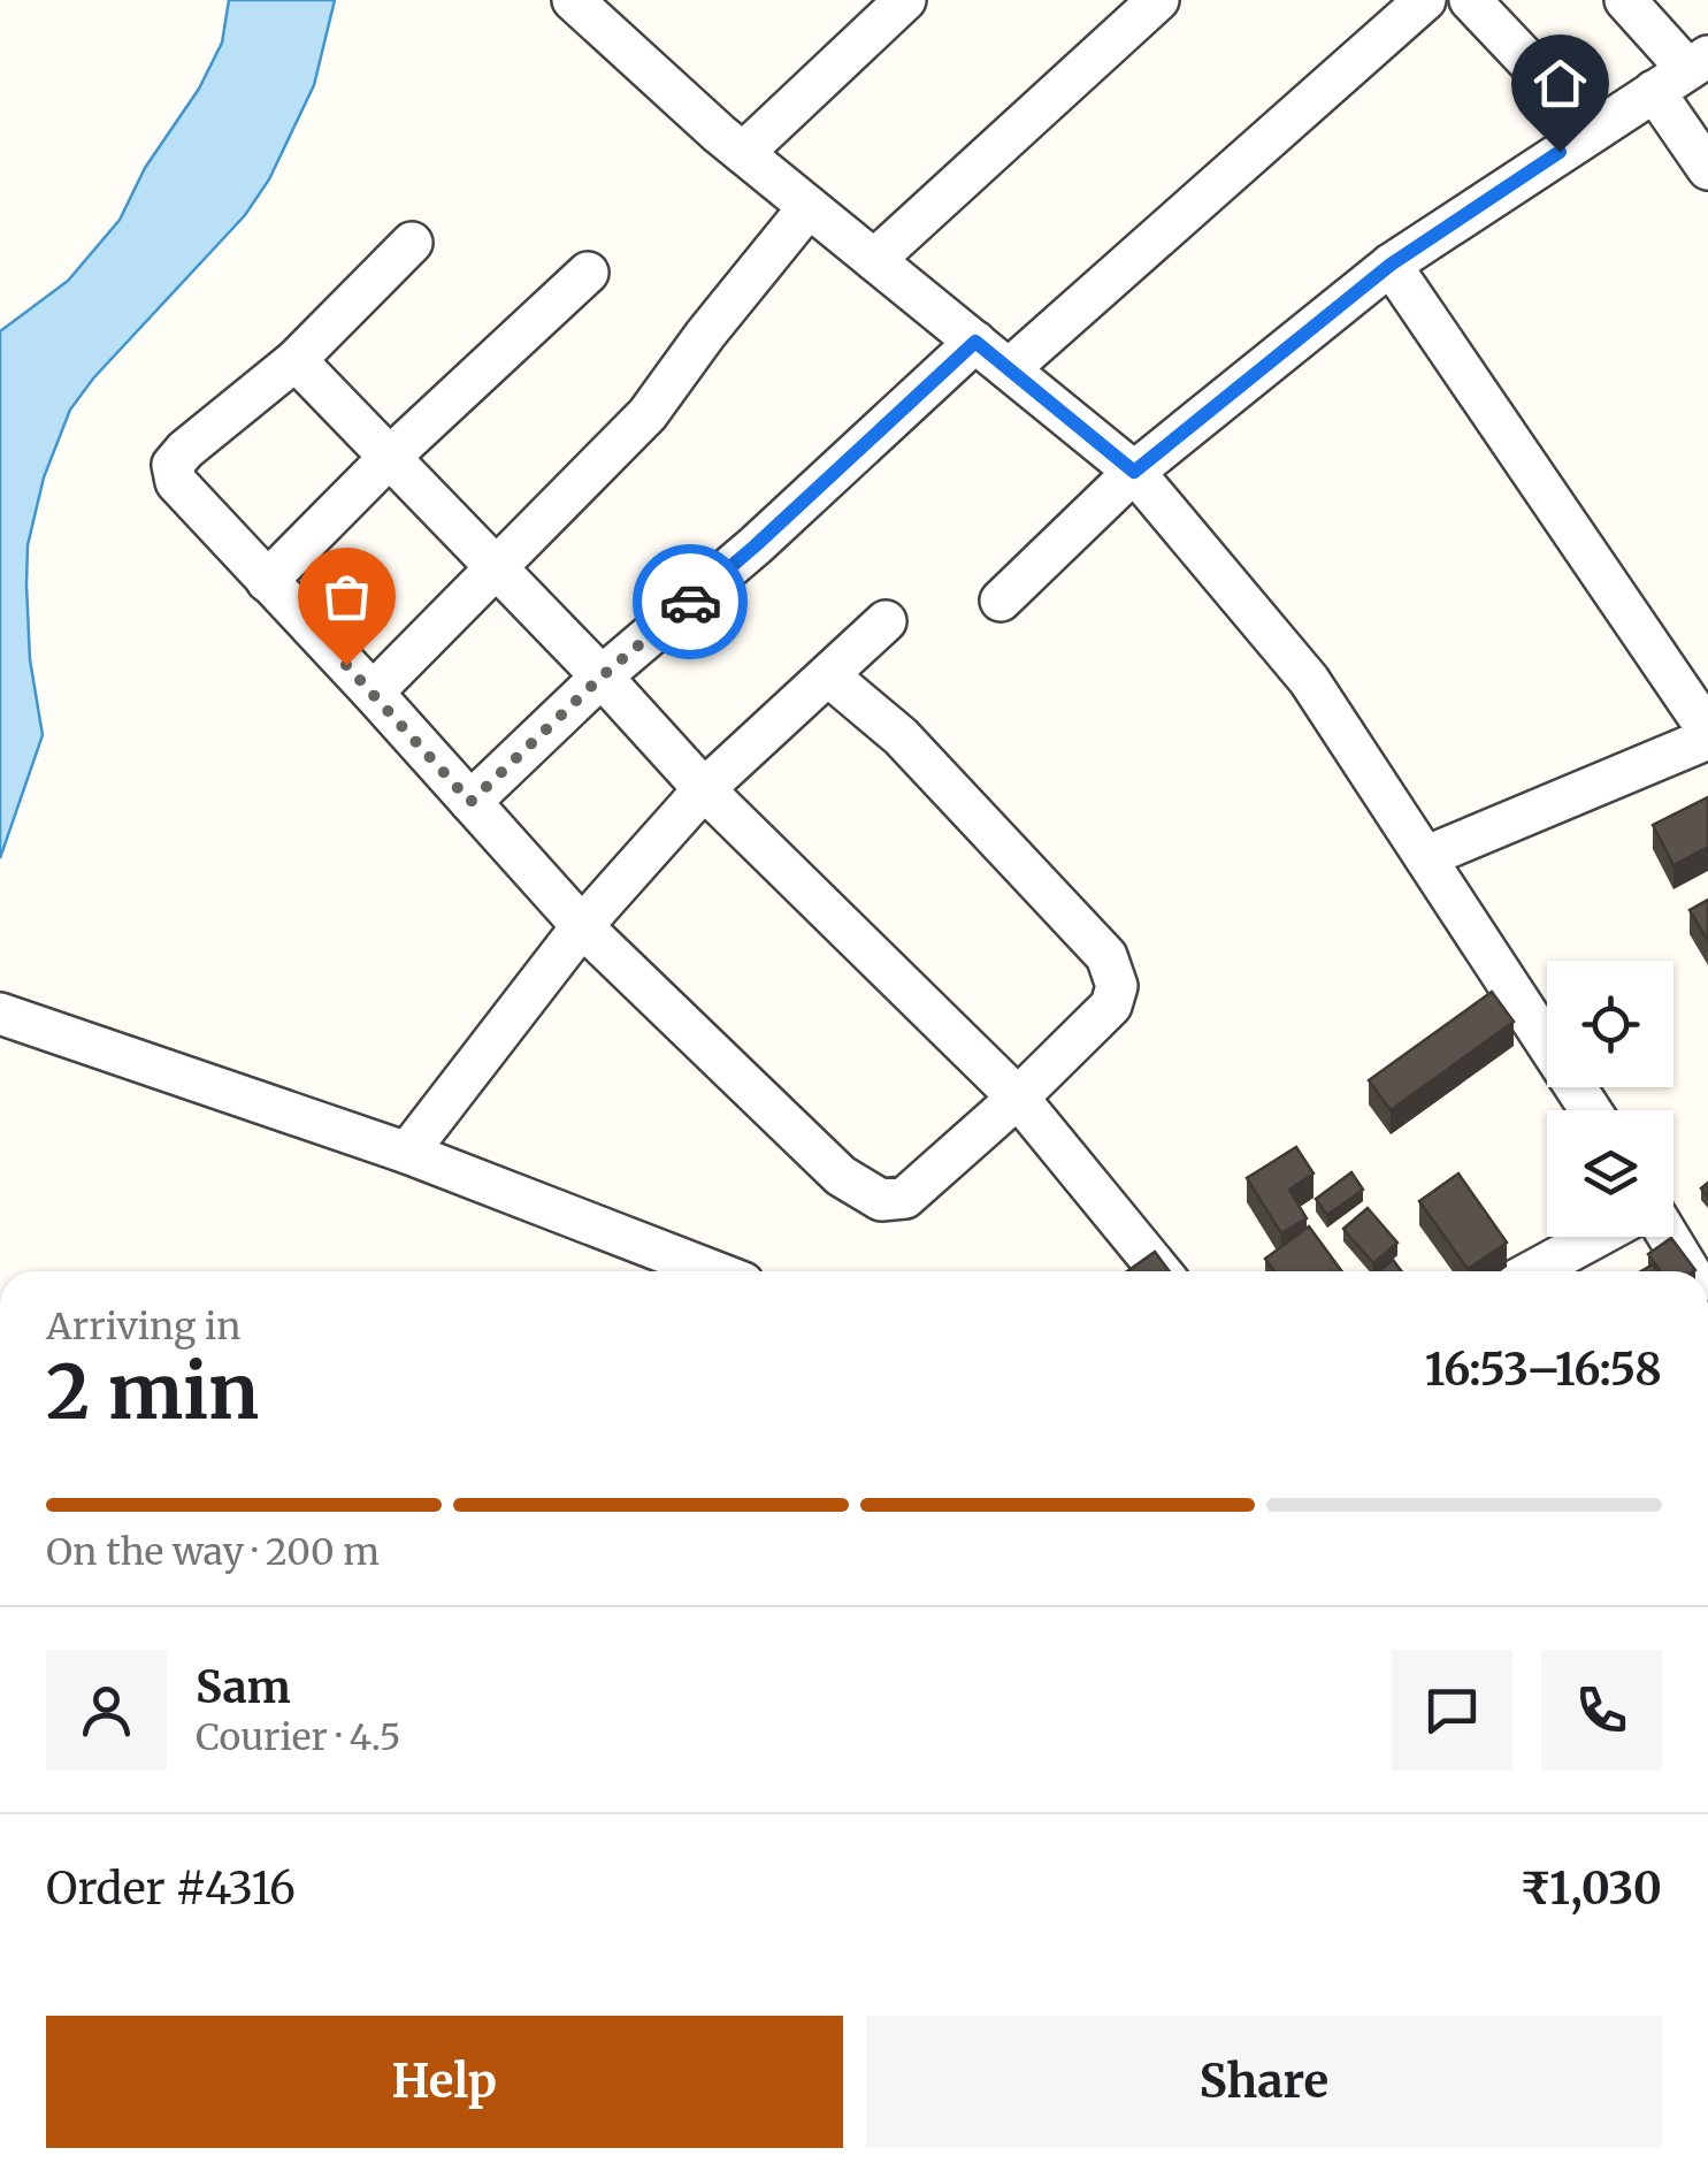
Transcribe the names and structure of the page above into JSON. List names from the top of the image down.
{
  "page": {
    "heading": ["2 min", "Arriving in", "16:53–16:58"],
    "panel": [
      "Sam",
      "Courier · 4.5",
      "Order #4316",
      "₹1,030"
    ],
    "bar": "On the way · 200 m",
    "buttons": ["Help", "Share"]
  }
}
